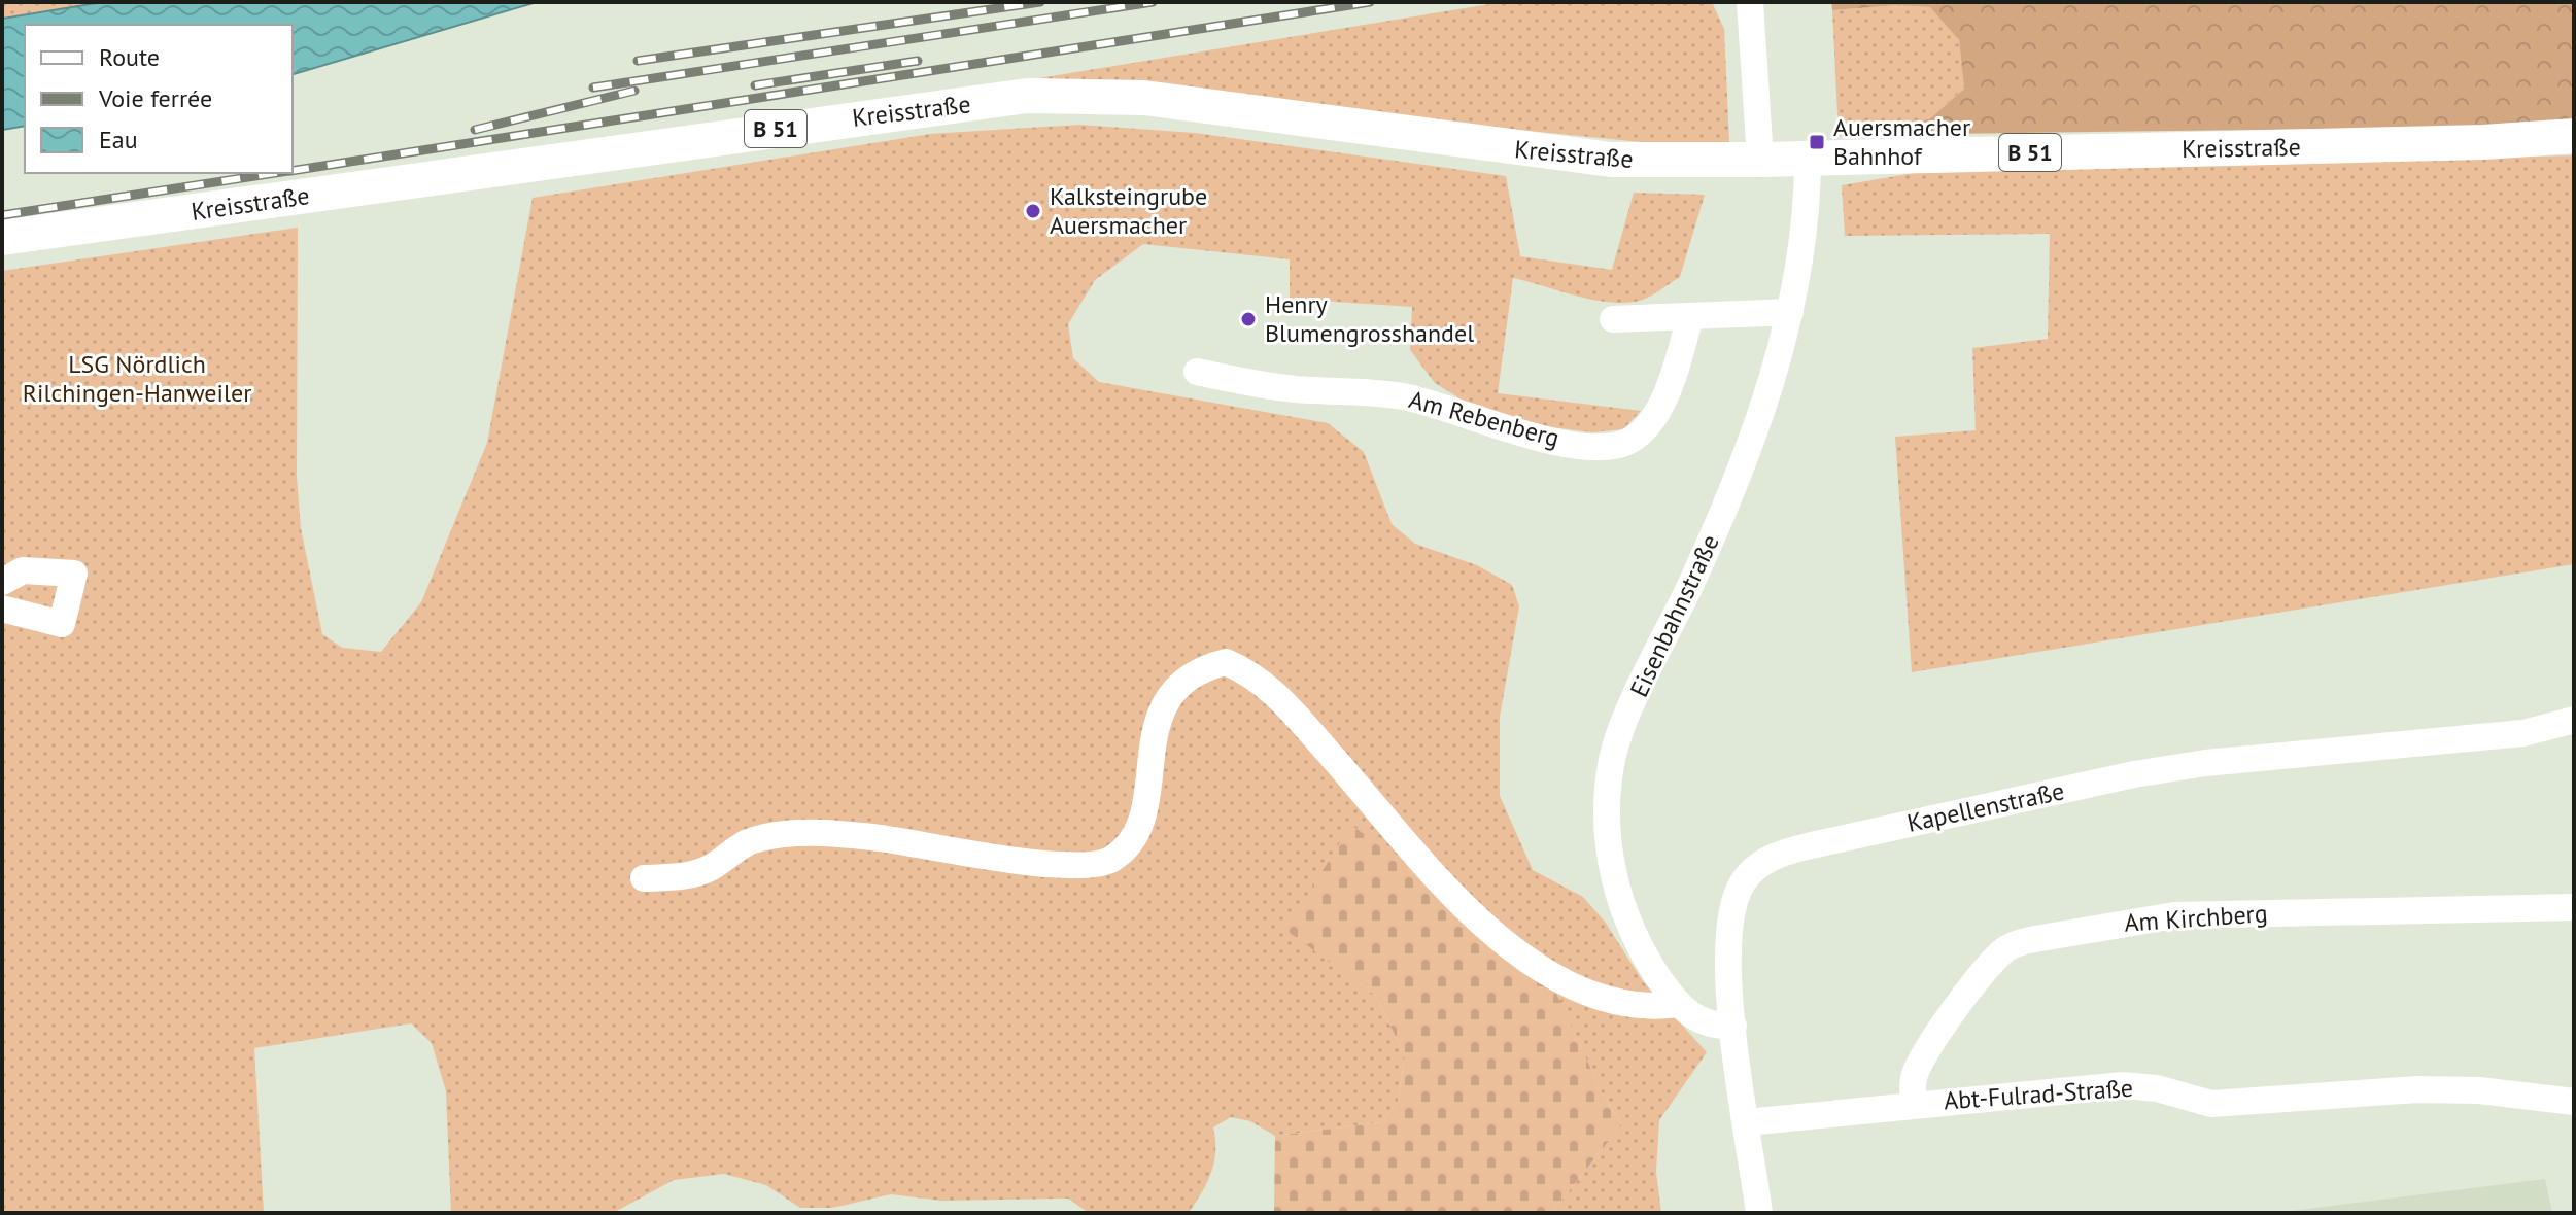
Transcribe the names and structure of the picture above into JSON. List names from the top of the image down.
{
  "streets": {
    "main road": ["Kreisstraße", "B 51"],
    "street": [
      "Am Rebenberg",
      "Eisenbahnstraße",
      "Kapellenstraße",
      "Am Kirchberg",
      "Abt-Fulrad-Straße"
    ]
  },
  "crossings": [
    ["Kreisstraße", "Eisenbahnstraße"],
    ["Eisenbahnstraße", "Kapellenstraße"],
    ["Kapellenstraße", "Abt-Fulrad-Straße"],
    ["Am Kirchberg", "Abt-Fulrad-Straße"]
  ],
  "parks": ["LSG Nördlich Rilchingen-Hanweiler"],
  "places": {
    "transit": ["Auersmacher Bahnhof"],
    "other": ["Kalksteingrube Auersmacher", "Henry Blumengrosshandel"]
  },
  "legend": ["Route", "Voie ferrée", "Eau"]
}
